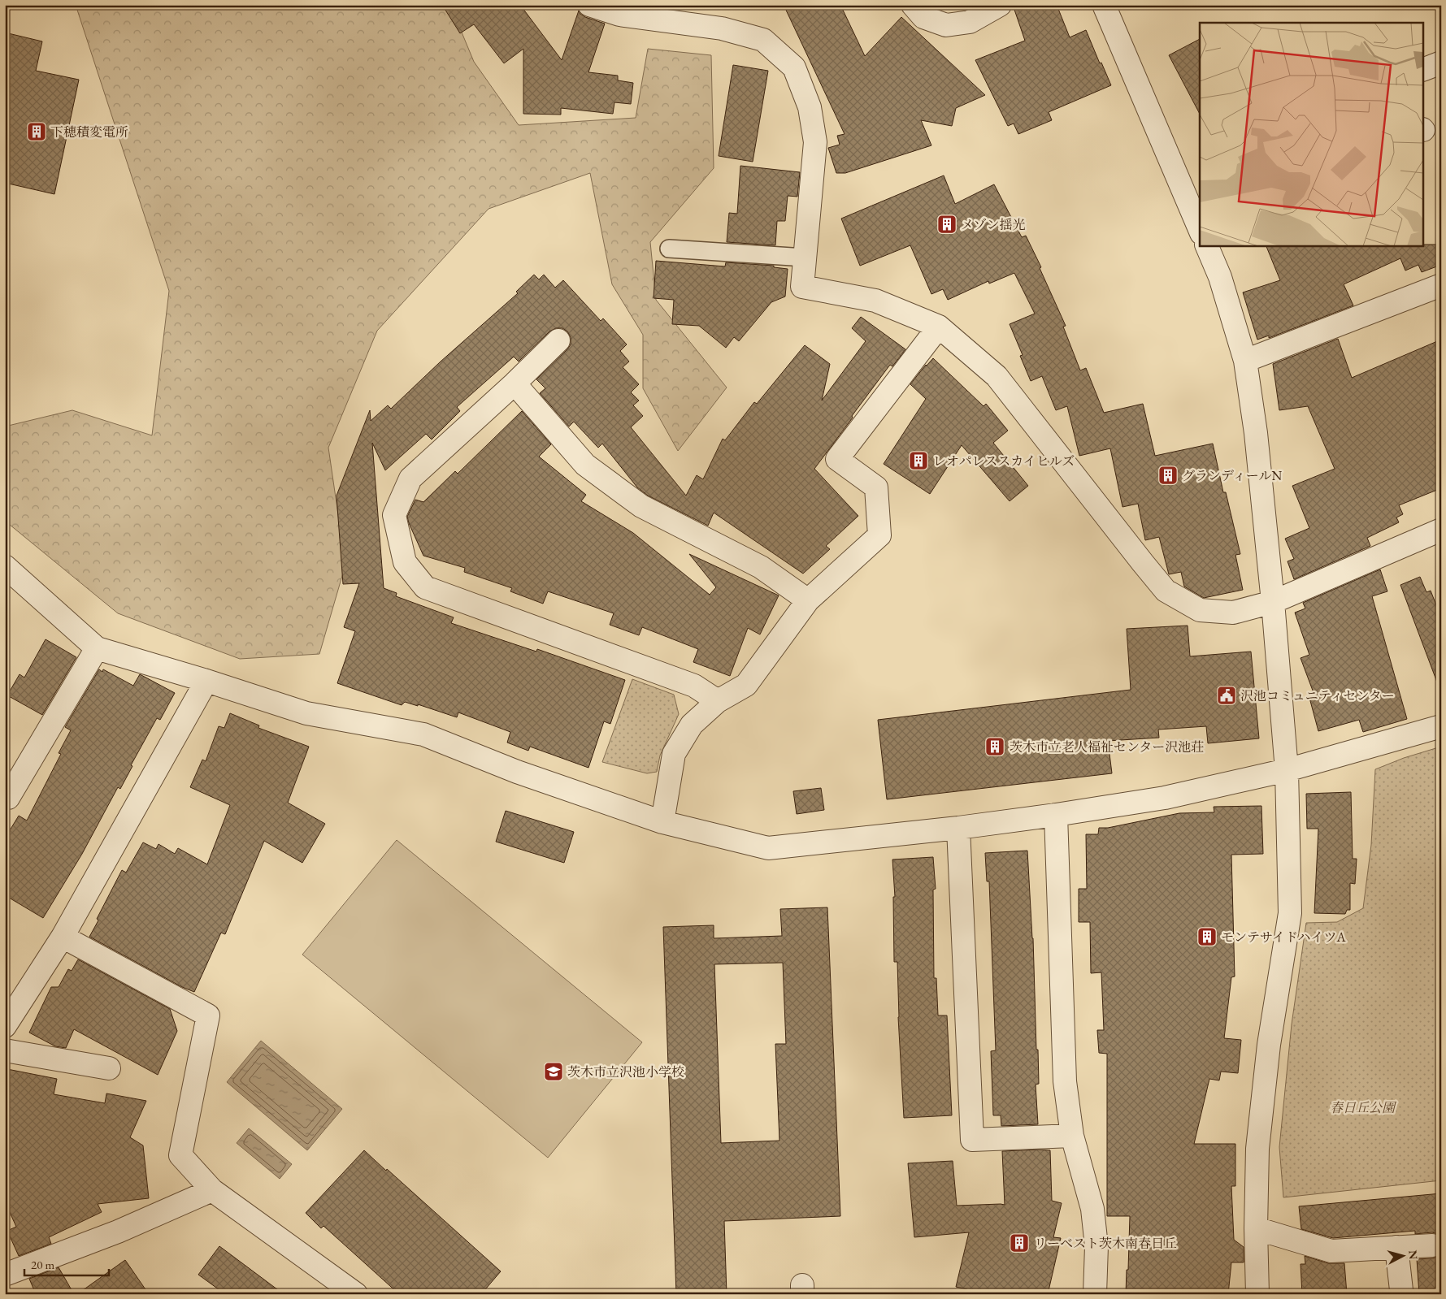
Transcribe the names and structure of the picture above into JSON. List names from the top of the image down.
{
  "parks": ["春日丘公園"],
  "places": {
    "building": [
      "下穂積変電所",
      "メゾン揺光",
      "レオパレススカイヒルズ",
      "グランディールN",
      "茨木市立老人福祉センター沢池荘",
      "モンテサイドハイツA",
      "リーベスト茨木南春日丘"
    ],
    "public building": ["沢池コミュニティセンター"],
    "school or university": ["茨木市立沢池小学校"]
  },
  "scale_bar": "20 m",
  "north": "right"
}
